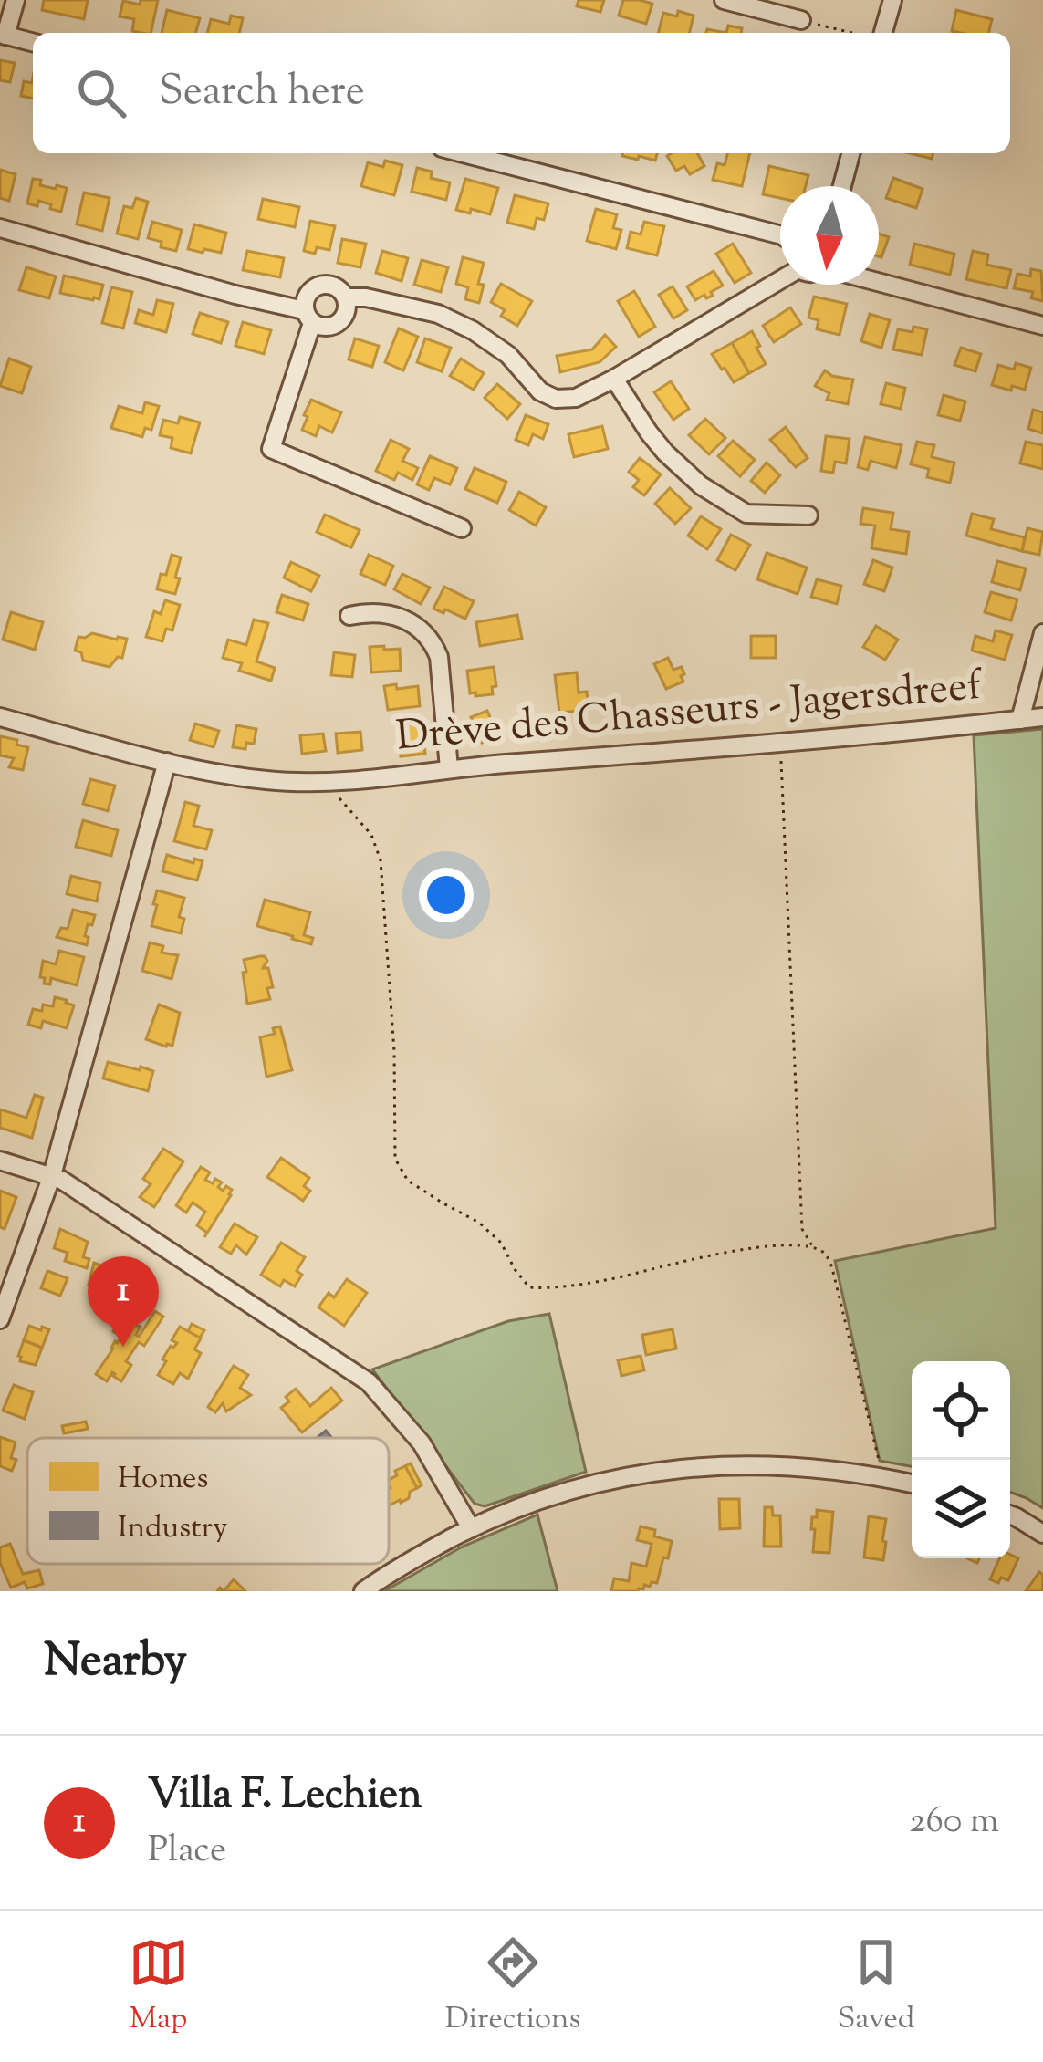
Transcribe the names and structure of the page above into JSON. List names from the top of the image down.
{
  "streets": {
    "street": ["Drève des Chasseurs - Jagersdreef"]
  },
  "legend": ["Homes", "Industry"],
  "north": "bottom",
  "page": {
    "search": "Search here",
    "pins": "1",
    "heading": "Nearby",
    "list": [
      {
        "mark": "1",
        "name": "Villa F. Lechien",
        "note": "Place",
        "value": "260 m"
      }
    ],
    "nav": ["Map", "Directions", "Saved"]
  }
}
